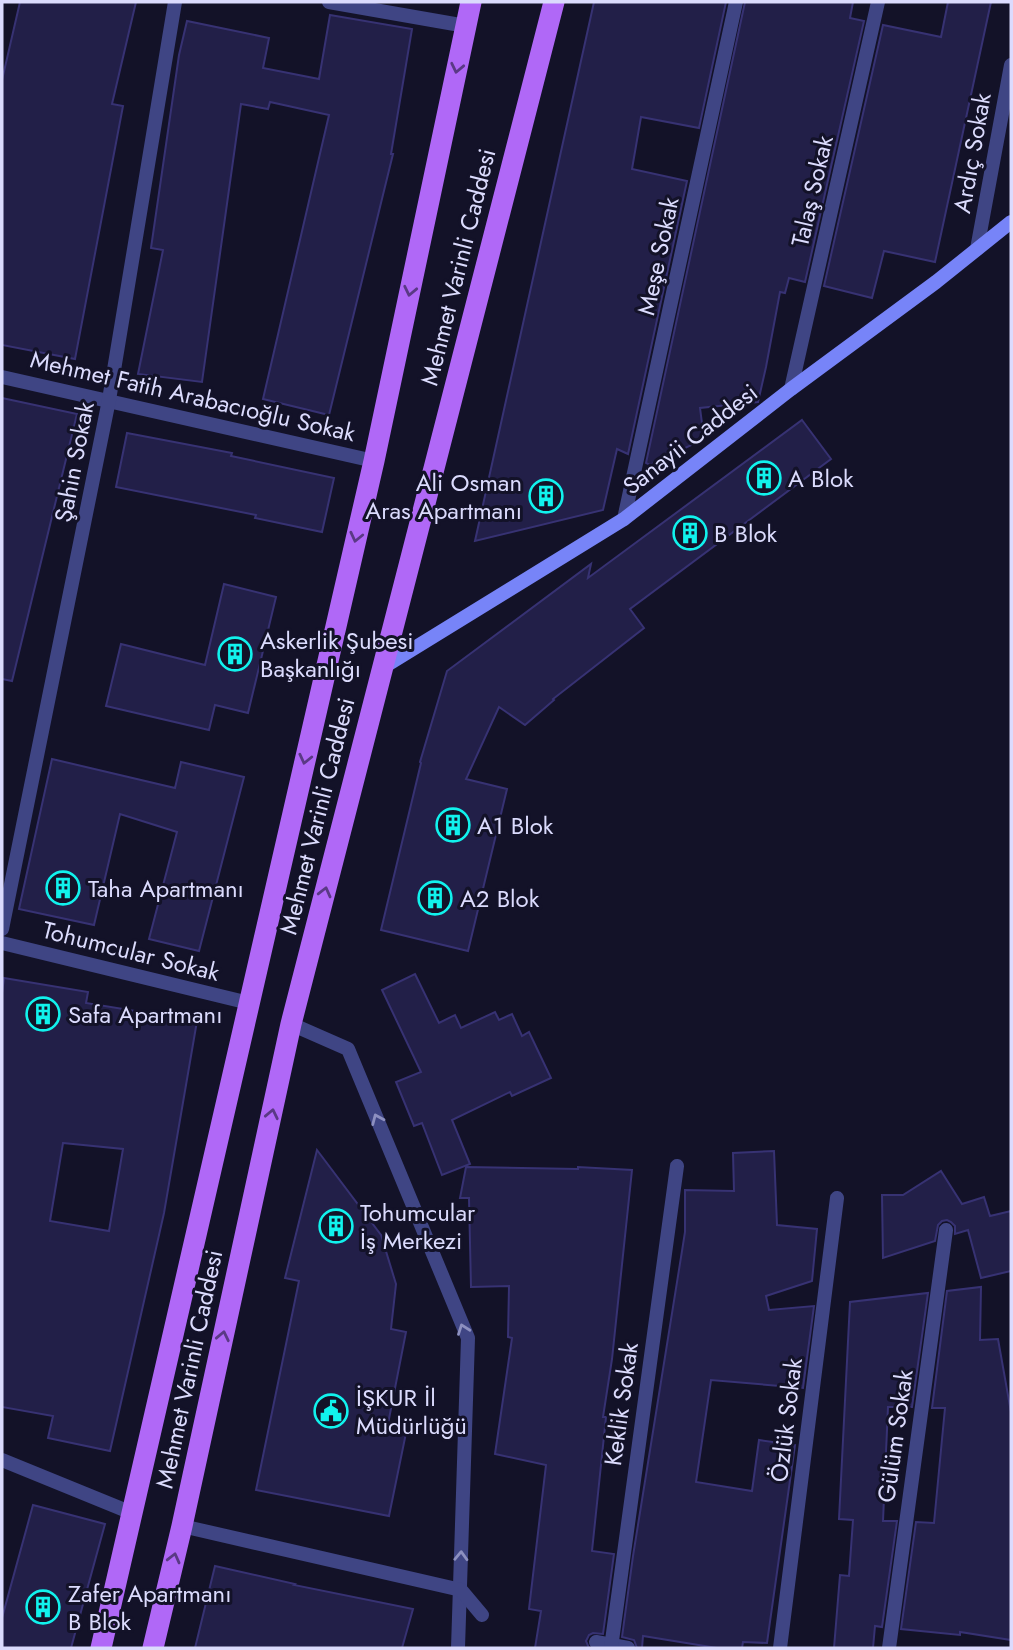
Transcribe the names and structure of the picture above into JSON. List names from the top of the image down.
{
  "streets": {
    "main road": ["Mehmet Varinli Caddesi"],
    "street": [
      "Ardıç Sokak",
      "Talaş Sokak",
      "Meşe Sokak",
      "Mehmet Fatih Arabacıoğlu Sokak",
      "Sanayii Caddesi",
      "Şahin Sokak",
      "Tohumcular Sokak",
      "Keklik Sokak",
      "Özlük Sokak",
      "Gülüm Sokak"
    ]
  },
  "crossings": [
    ["Ardıç Sokak", "Sanayii Caddesi"],
    ["Talaş Sokak", "Sanayii Caddesi"],
    ["Meşe Sokak", "Sanayii Caddesi"],
    ["Mehmet Varinli Caddesi", "Mehmet Fatih Arabacıoğlu Sokak"],
    ["Mehmet Varinli Caddesi", "Sanayii Caddesi"],
    ["Mehmet Varinli Caddesi", "Tohumcular Sokak"],
    ["Mehmet Fatih Arabacıoğlu Sokak", "Şahin Sokak"]
  ],
  "places": {
    "building": [
      "A Blok",
      "Ali Osman Aras Apartmanı",
      "B Blok",
      "Askerlik Şubesi Başkanlığı",
      "A1 Blok",
      "Taha Apartmanı",
      "A2 Blok",
      "Safa Apartmanı",
      "Tohumcular İş Merkezi",
      "Zafer Apartmanı B Blok"
    ],
    "public building": ["İŞKUR İl Müdürlüğü"]
  }
}
